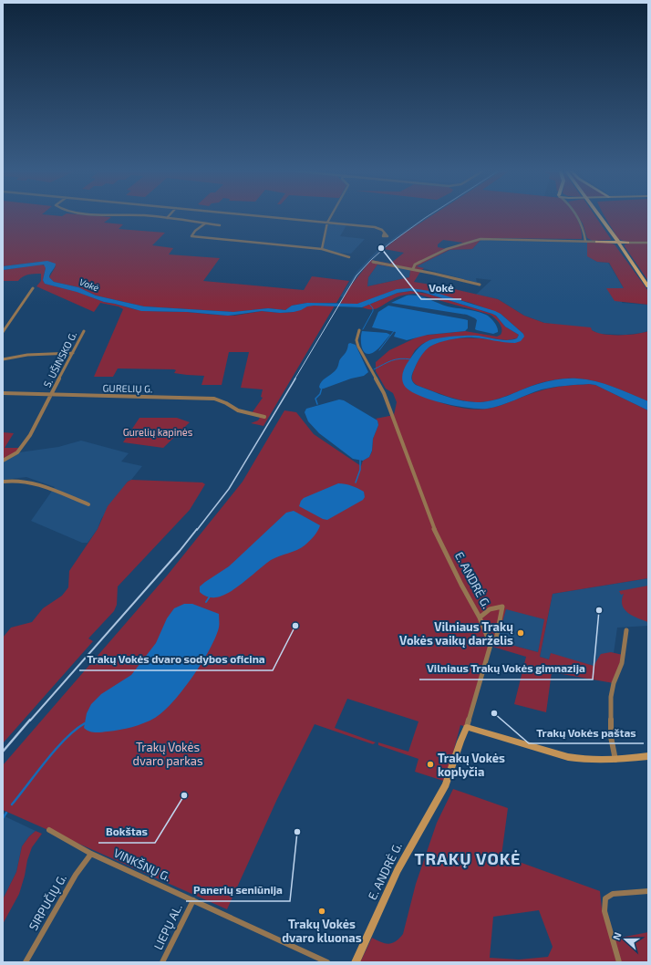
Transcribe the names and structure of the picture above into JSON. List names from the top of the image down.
{
  "streets": {
    "main road": ["E. ANDRĖ G."],
    "street": [
      "S. UŠINSKO G.",
      "GURELIŲ G.",
      "VINKŠNŲ G.",
      "SIRPUČIŲ G.",
      "LIEPŲ AL."
    ]
  },
  "crossings": [
    ["S. UŠINSKO G.", "GURELIŲ G."],
    ["VINKŠNŲ G.", "SIRPUČIŲ G."],
    ["VINKŠNŲ G.", "LIEPŲ AL."]
  ],
  "districts": ["TRAKŲ VOKĖ"],
  "water": ["Vokė"],
  "parks": ["Gurelių kapinės", "Trakų Vokės dvaro parkas"],
  "places": [
    "Vokė",
    "Vilniaus Trakų Vokės gimnazija",
    "Trakų Vokės dvaro sodybos oficina",
    "Vilniaus Trakų Vokės vaikų darželis",
    "Trakų Vokės paštas",
    "Trakų Vokės koplyčia",
    "Bokštas",
    "Panerių seniūnija",
    "Trakų Vokės dvaro kluonas"
  ],
  "north": "left"
}
